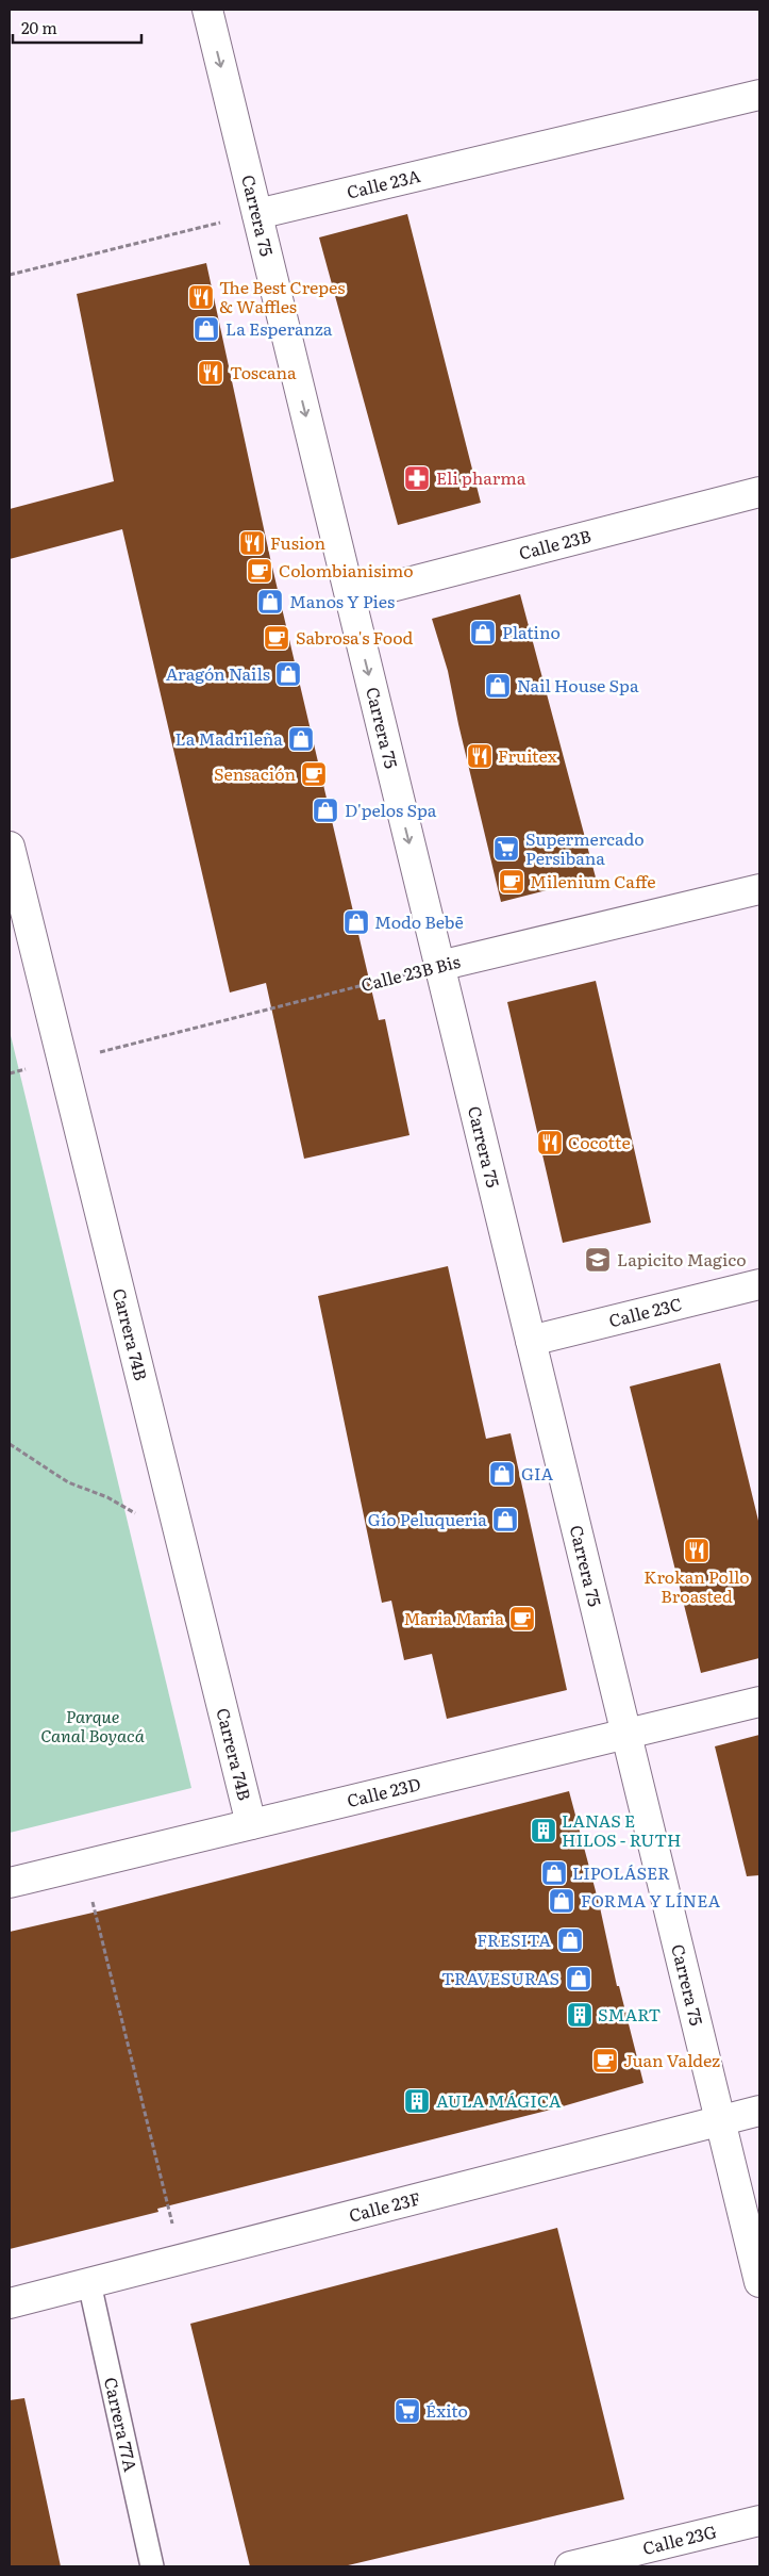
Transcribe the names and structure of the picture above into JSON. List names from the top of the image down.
{
  "streets": {
    "street": [
      "Calle 23A",
      "Carrera 75",
      "Calle 23B",
      "Calle 23B Bis",
      "Calle 23C",
      "Carrera 74B",
      "Calle 23D",
      "Calle 23F",
      "Calle 23G"
    ],
    "lane": ["Carrera 77A"]
  },
  "crossings": [
    ["Calle 23A", "Carrera 75"],
    ["Carrera 75", "Calle 23B"],
    ["Carrera 75", "Calle 23B Bis"],
    ["Carrera 75", "Calle 23C"],
    ["Carrera 75", "Calle 23D"],
    ["Carrera 75", "Calle 23F"],
    ["Calle 23B Bis", "Carrera 74B"],
    ["Carrera 74B", "Calle 23D"],
    ["Calle 23F", "Carrera 77A"]
  ],
  "one_way": ["Carrera 75"],
  "parks": ["Parque Canal Boyacá"],
  "places": {
    "restaurant": [
      "The Best Crepes & Waffles",
      "Toscana",
      "Fusion",
      "Fruitex",
      "Cocotte",
      "Krokan Pollo Broasted"
    ],
    "shop": [
      "La Esperanza",
      "Manos Y Pies",
      "Platino",
      "Aragón Nails",
      "Nail House Spa",
      "La Madrileña",
      "D'pelos Spa",
      "Modo Bebē",
      "GIA",
      "Gío Peluqueria",
      "LIPOLÁSER",
      "FORMA Y LÍNEA",
      "FRESITA",
      "TRAVESURAS"
    ],
    "pharmacy": ["Eli pharma"],
    "cafe": [
      "Colombianisimo",
      "Sabrosa's Food",
      "Sensación",
      "Milenium Caffe",
      "Maria Maria",
      "Juan Valdez"
    ],
    "supermarket": ["Supermercado Persibana", "Éxito"],
    "school or university": ["Lapicito Magico"],
    "building": ["LANAS E HILOS - RUTH", "SMART", "AULA MÁGICA"]
  },
  "scale_bar": "20 m"
}
